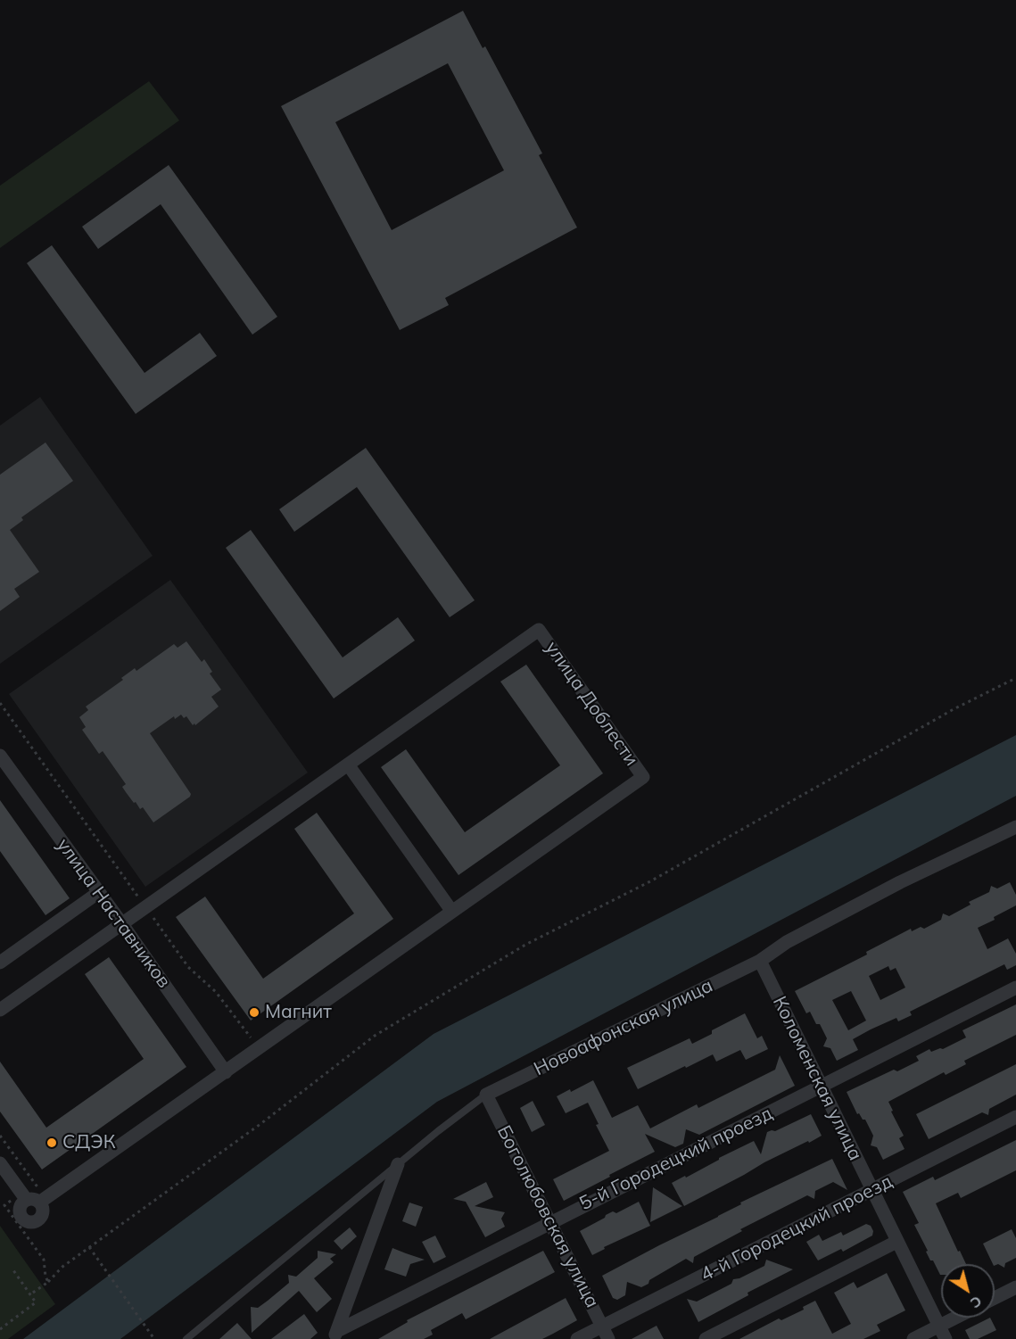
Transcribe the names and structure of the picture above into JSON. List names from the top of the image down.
{
  "streets": {
    "street": [
      "улица Доблести",
      "улица Наставников",
      "Новоафонская улица",
      "Коломенская улица",
      "5-й Городецкий проезд",
      "Боголюбовская улица",
      "4-й Городецкий проезд"
    ]
  },
  "crossings": [
    ["Новоафонская улица", "Коломенская улица"],
    ["Новоафонская улица", "Боголюбовская улица"],
    ["Коломенская улица", "5-й Городецкий проезд"],
    ["Коломенская улица", "4-й Городецкий проезд"],
    ["5-й Городецкий проезд", "Боголюбовская улица"],
    ["Боголюбовская улица", "4-й Городецкий проезд"]
  ],
  "places": ["Магнит", "СДЭК"],
  "north": "bottom right"
}
